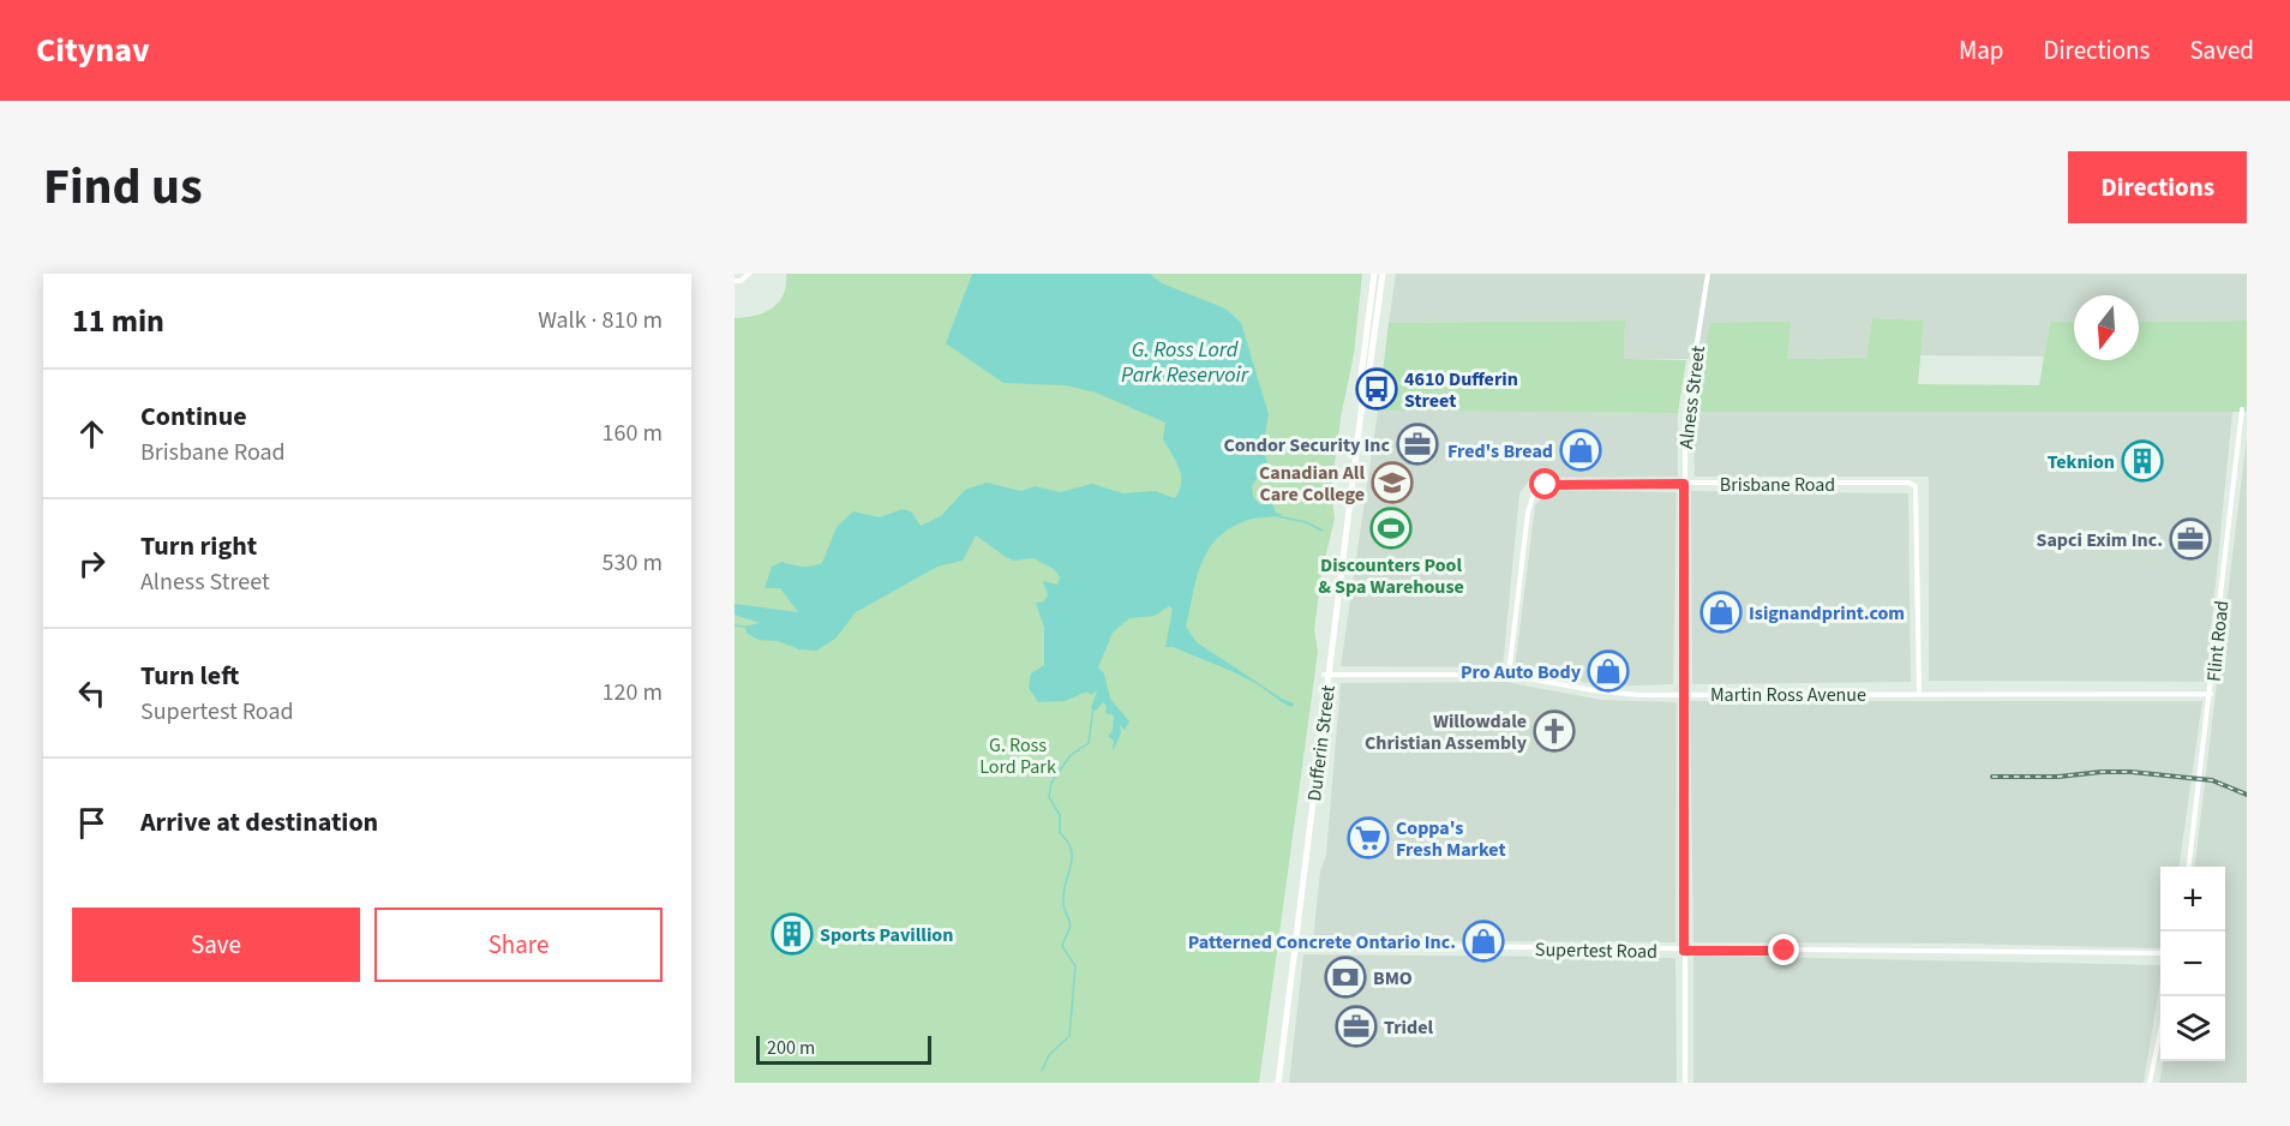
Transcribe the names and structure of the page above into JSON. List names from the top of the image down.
{
  "streets": {
    "main road": ["Dufferin Street"],
    "street": [
      "Alness Street",
      "Brisbane Road",
      "Flint Road",
      "Martin Ross Avenue",
      "Supertest Road"
    ]
  },
  "crossings": [
    ["Alness Street", "Brisbane Road"],
    ["Alness Street", "Martin Ross Avenue"],
    ["Alness Street", "Supertest Road"],
    ["Brisbane Road", "Martin Ross Avenue"],
    ["Flint Road", "Martin Ross Avenue"],
    ["Martin Ross Avenue", "Dufferin Street"],
    ["Dufferin Street", "Supertest Road"]
  ],
  "water": ["G. Ross Lord Park Reservoir"],
  "parks": ["G. Ross Lord Park"],
  "places": {
    "bus stop": ["4610 Dufferin Street"],
    "office": ["Condor Security Inc", "Sapci Exim Inc.", "Tridel"],
    "shop": [
      "Fred's Bread",
      "Isignandprint.com",
      "Pro Auto Body",
      "Patterned Concrete Ontario Inc."
    ],
    "building": ["Teknion", "Sports Pavillion"],
    "school or university": ["Canadian All Care College"],
    "sports": ["Discounters Pool & Spa Warehouse"],
    "church": ["Willowdale Christian Assembly"],
    "supermarket": ["Coppa's Fresh Market"],
    "bank": ["BMO"]
  },
  "scale_bar": "200 m",
  "north": "bottom",
  "page": {
    "header": "Citynav",
    "nav": ["Map", "Directions", "Saved"],
    "title": "Find us",
    "buttons": [
      "Directions",
      ["Save", "Share"]
    ],
    "heading": ["11 min", "Walk · 810 m"],
    "list": [
      ["Continue", "Brisbane Road", "160 m"],
      ["Turn right", "Alness Street", "530 m"],
      ["Turn left", "Supertest Road", "120 m"],
      "Arrive at destination"
    ],
    "map_buttons": ["+", "−"],
    "scale": "200 m"
  }
}
